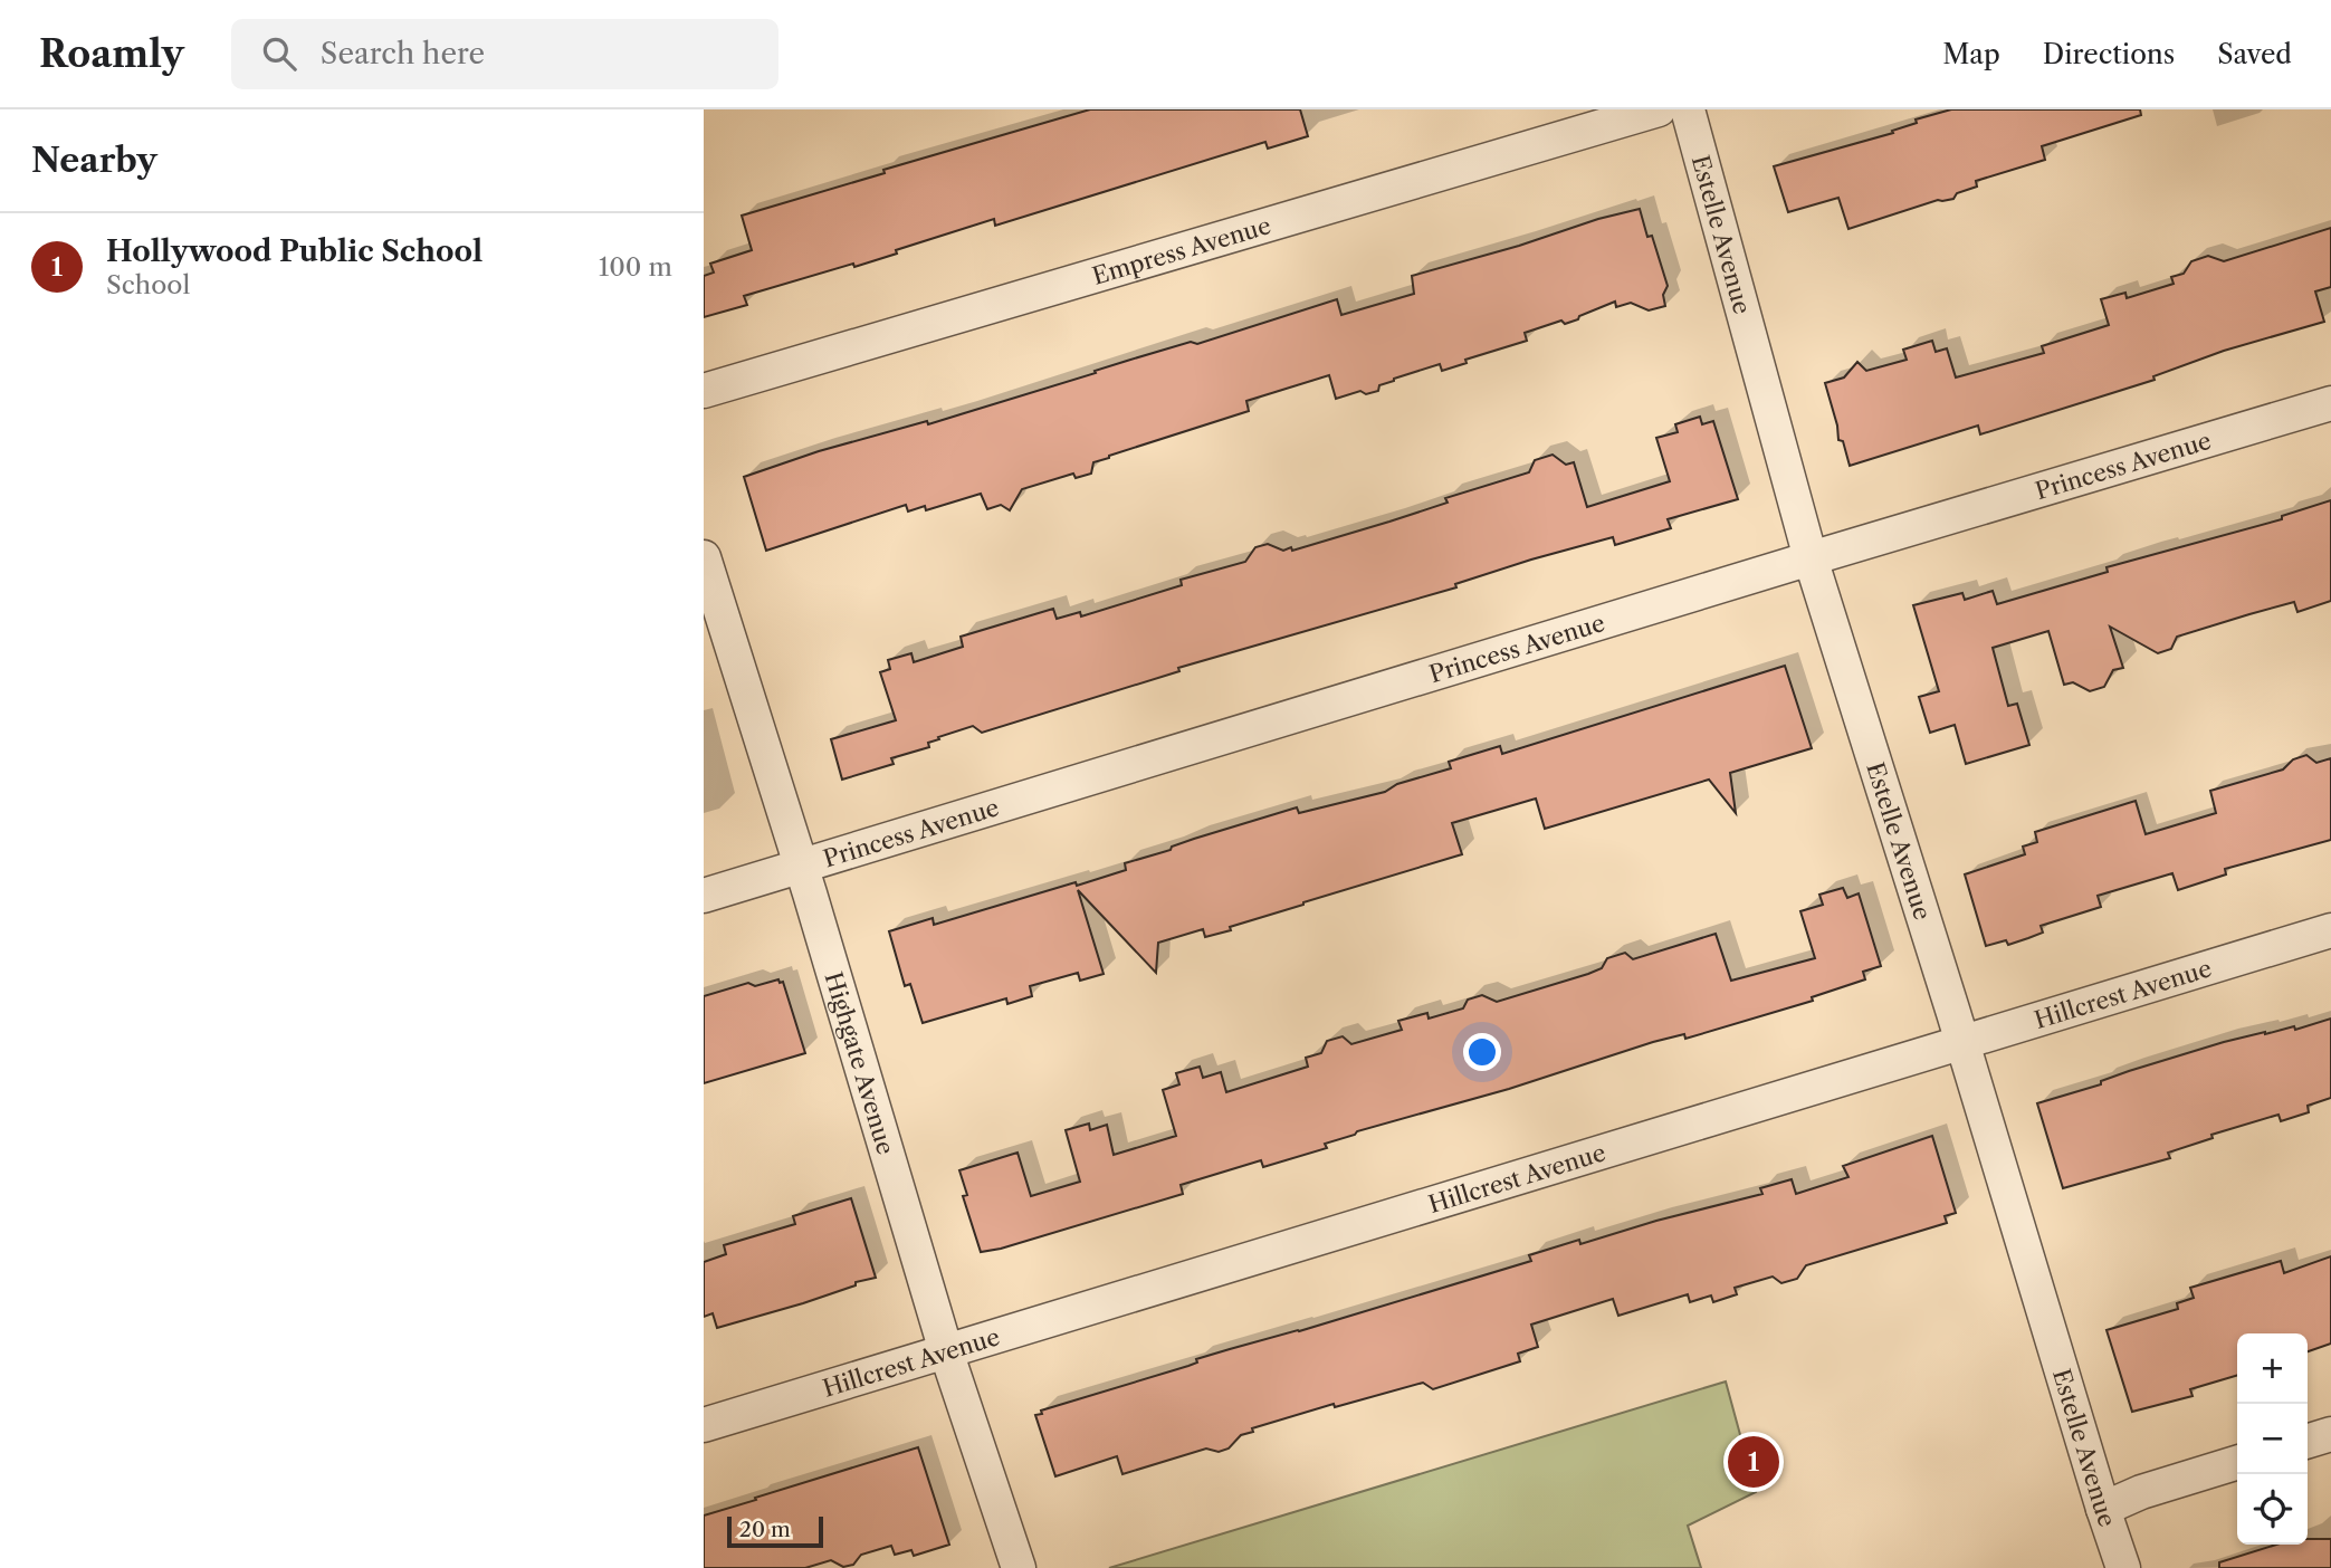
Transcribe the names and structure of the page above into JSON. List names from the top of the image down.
{
  "streets": {
    "street": [
      "Estelle Avenue",
      "Empress Avenue",
      "Princess Avenue",
      "Hillcrest Avenue",
      "Highgate Avenue"
    ]
  },
  "crossings": [
    ["Estelle Avenue", "Princess Avenue"],
    ["Estelle Avenue", "Hillcrest Avenue"],
    ["Princess Avenue", "Highgate Avenue"],
    ["Hillcrest Avenue", "Highgate Avenue"]
  ],
  "scale_bar": "20 m",
  "page": {
    "header": "Roamly",
    "search": "Search here",
    "nav": ["Map", "Directions", "Saved"],
    "heading": "Nearby",
    "list": [
      {
        "mark": "1",
        "name": "Hollywood Public School",
        "note": "School",
        "value": "100 m"
      }
    ],
    "map_buttons": ["+", "−"],
    "pins": "1",
    "scale": "20 m"
  }
}
